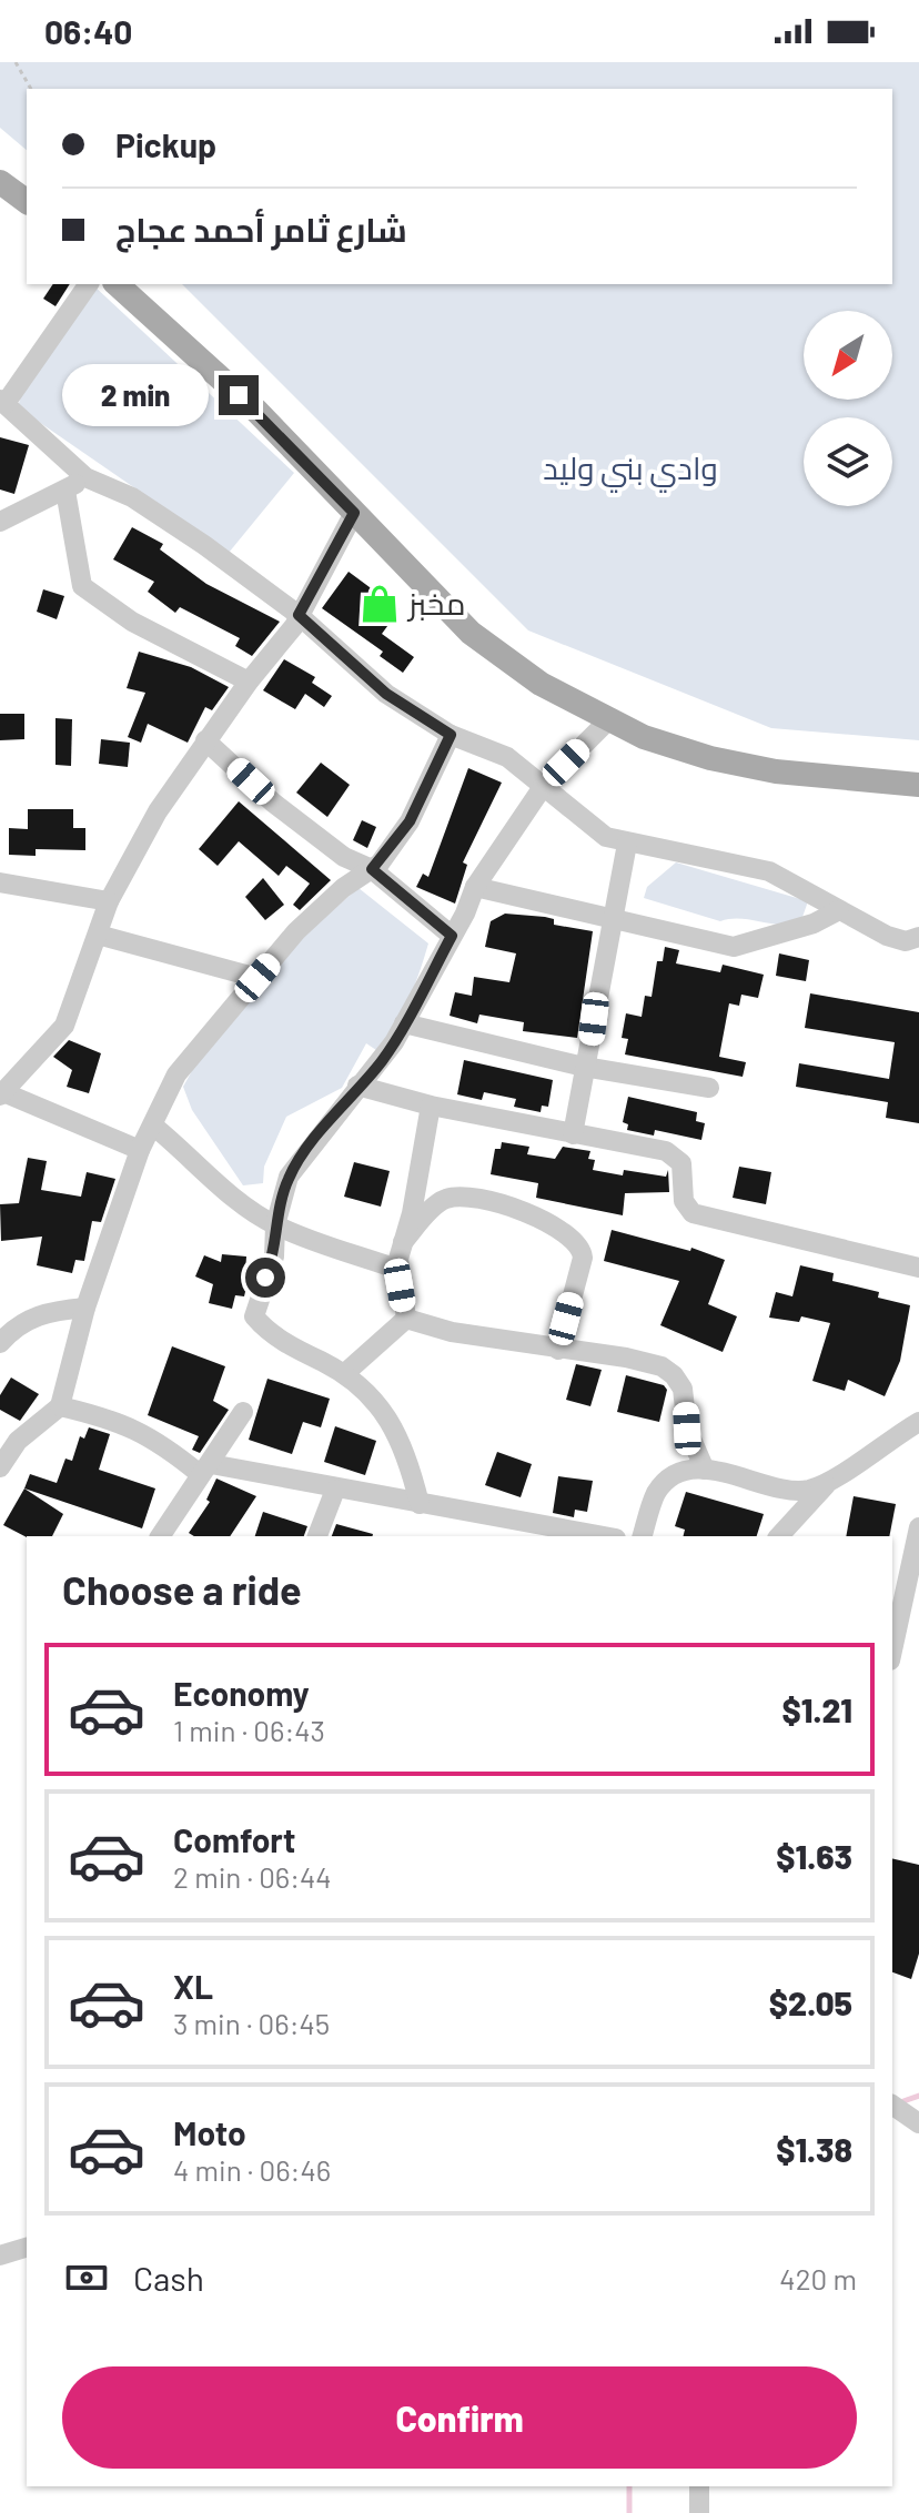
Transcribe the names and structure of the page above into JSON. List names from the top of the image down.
{
  "parks": ["وادي بني وليد"],
  "places": {
    "shop": ["مخبز"]
  },
  "north": "bottom left",
  "page": {
    "status": "06:40",
    "banner": ["Pickup", "شارع ثامر أحمد عجاج"],
    "bubble": "2 min",
    "heading": "Choose a ride",
    "list": [
      {
        "name": "Economy",
        "note": "1 min · 06:43",
        "value": "$1.21"
      },
      {
        "name": "Comfort",
        "note": "2 min · 06:44",
        "value": "$1.63"
      },
      {
        "name": "XL",
        "note": "3 min · 06:45",
        "value": "$2.05"
      },
      {
        "name": "Moto",
        "note": "4 min · 06:46",
        "value": "$1.38"
      }
    ],
    "pay": ["Cash", "420 m"],
    "buttons": "Confirm"
  }
}
